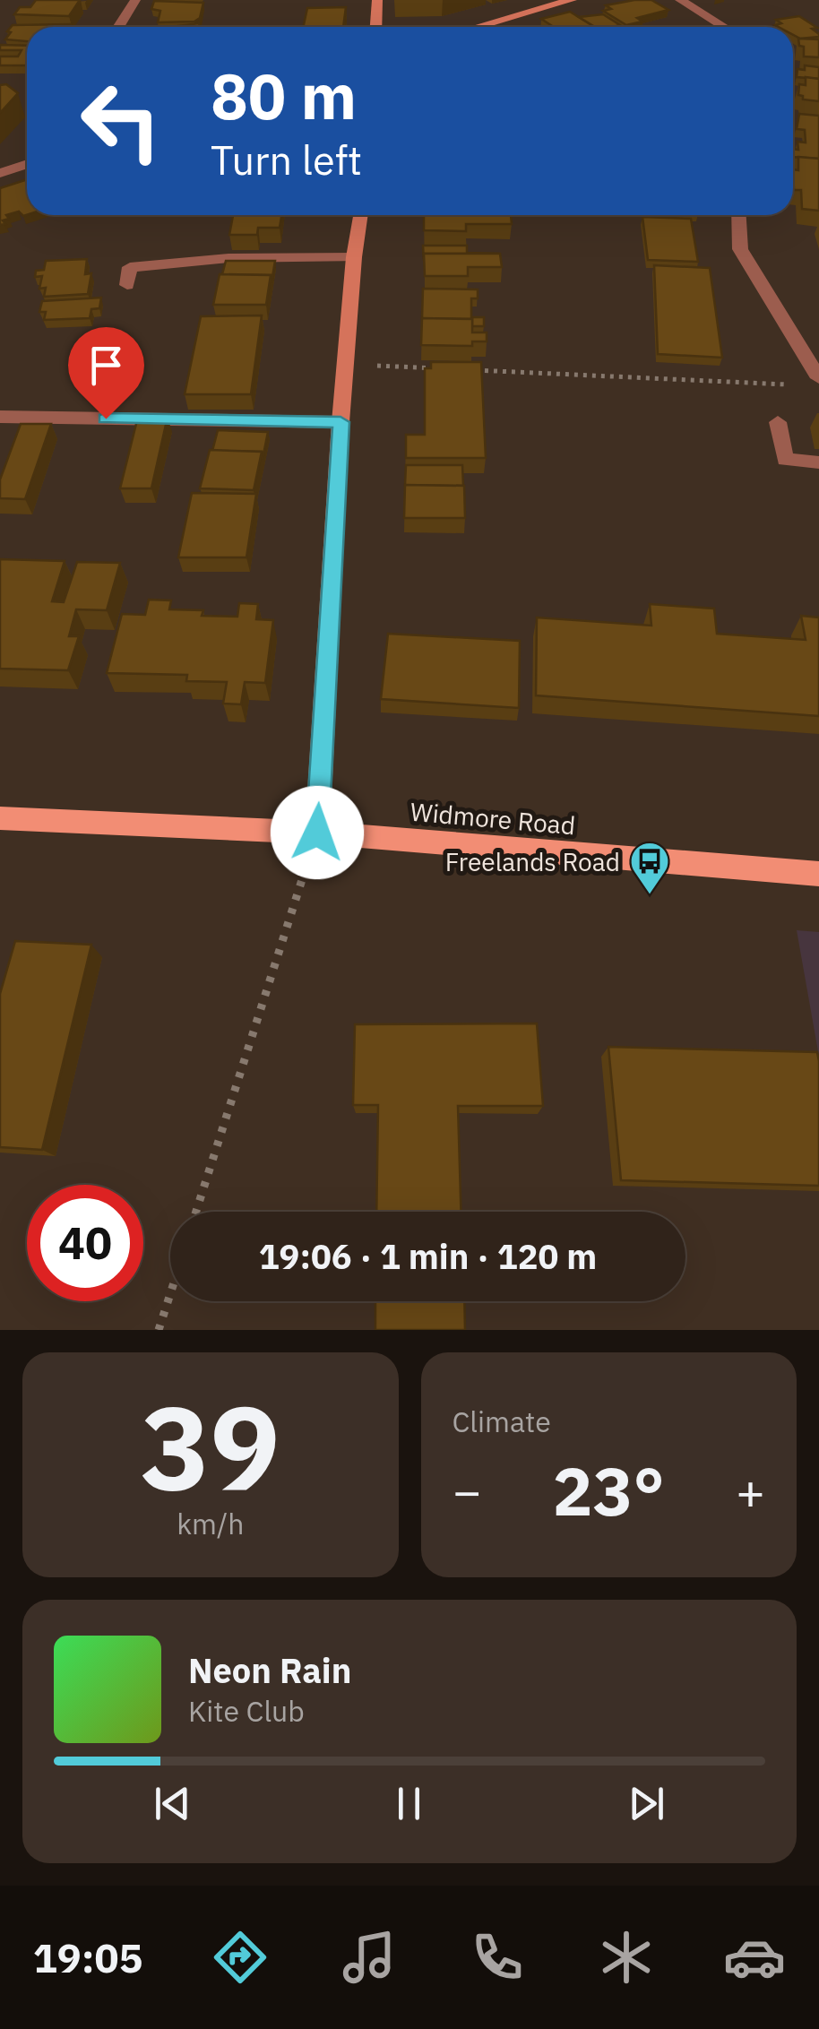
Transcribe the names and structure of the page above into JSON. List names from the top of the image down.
{
  "streets": {
    "main road": ["Widmore Road"]
  },
  "places": {
    "bus stop": ["Freelands Road"]
  },
  "page": {
    "turn": ["80 m", "Turn left"],
    "limit": "40",
    "trip": "19:06 · 1 min · 120 m",
    "tile": [
      ["39", "km/h"],
      "Climate"
    ],
    "heat": ["−", "23°", "+"],
    "song": ["Neon Rain", "Kite Club"],
    "tabs": "19:05"
  }
}
